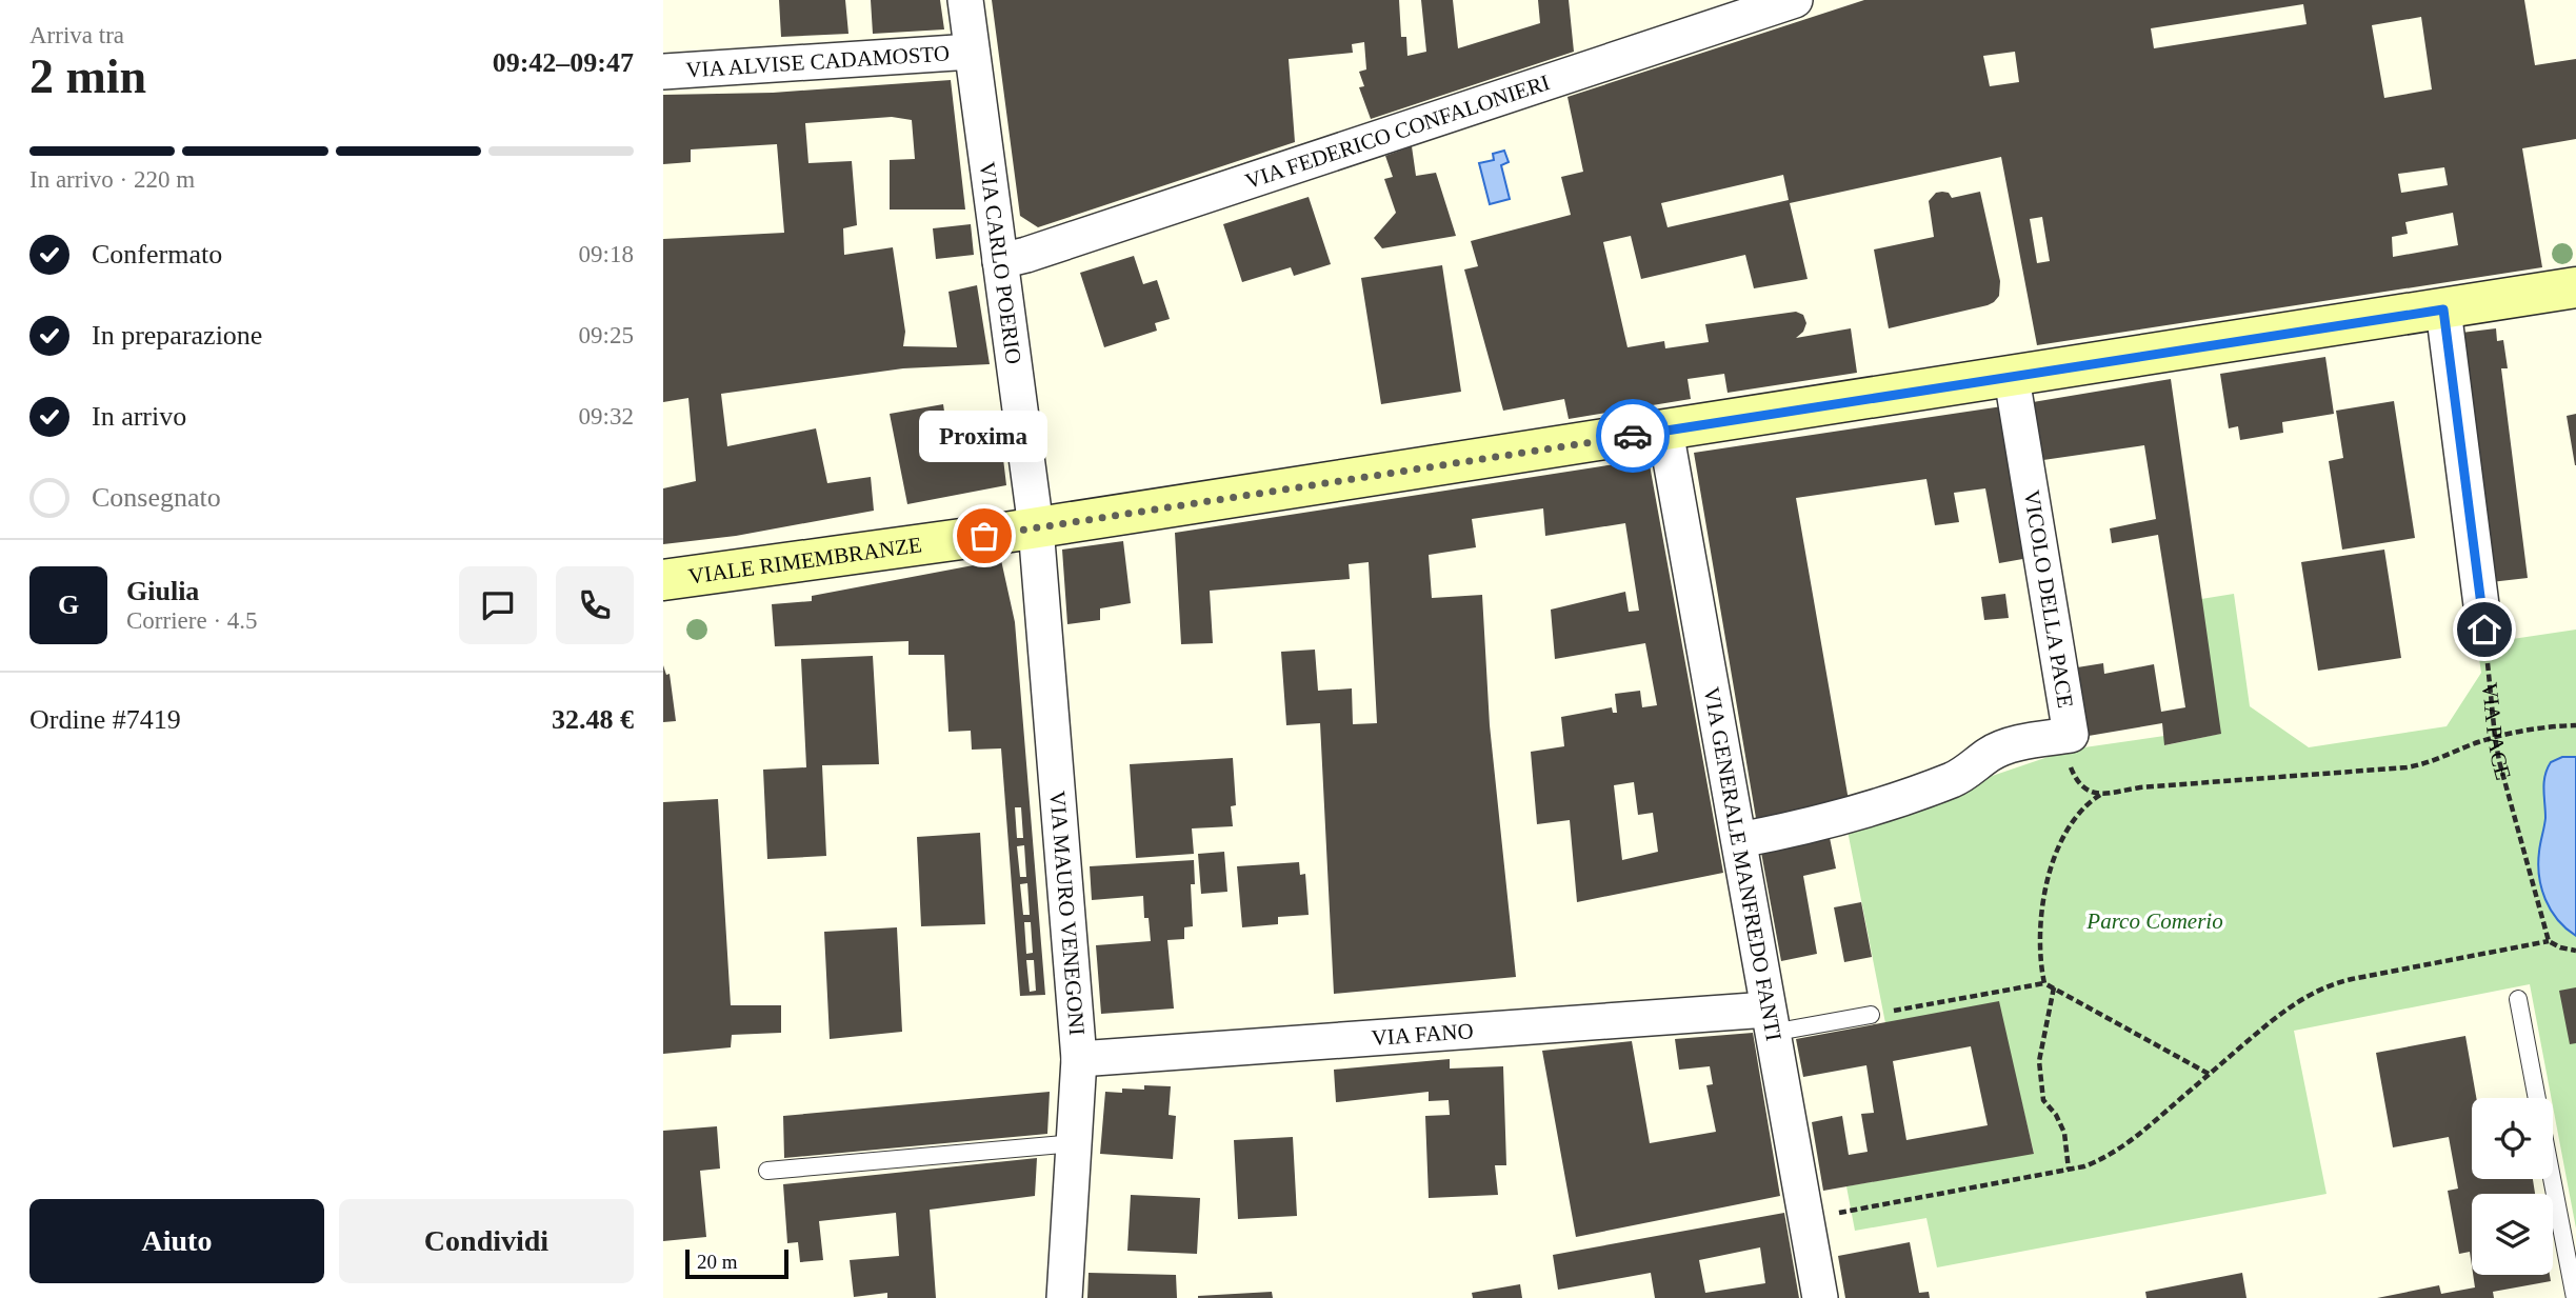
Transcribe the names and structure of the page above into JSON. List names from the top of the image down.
{
  "streets": {
    "street": [
      "VIA ALVISE CADAMOSTO",
      "VIA FEDERICO CONFALONIERI",
      "VIA CARLO POERIO",
      "VIALE RIMEMBRANZE",
      "VICOLO DELLA PACE",
      "VIA GENERALE MANFREDO FANTI",
      "VIA MAURO VENEGONI",
      "VIA FANO"
    ],
    "path": ["VIA PACE"]
  },
  "crossings": [
    ["VIA ALVISE CADAMOSTO", "VIA CARLO POERIO"],
    ["VIA FEDERICO CONFALONIERI", "VIA CARLO POERIO"],
    ["VIA CARLO POERIO", "VIALE RIMEMBRANZE"],
    ["VIA CARLO POERIO", "VIA MAURO VENEGONI"],
    ["VIALE RIMEMBRANZE", "VICOLO DELLA PACE"],
    ["VIALE RIMEMBRANZE", "VIA GENERALE MANFREDO FANTI"],
    ["VIALE RIMEMBRANZE", "VIA MAURO VENEGONI"],
    ["VICOLO DELLA PACE", "VIA GENERALE MANFREDO FANTI"],
    ["VIA GENERALE MANFREDO FANTI", "VIA FANO"],
    ["VIA MAURO VENEGONI", "VIA FANO"]
  ],
  "parks": ["Parco Comerio"],
  "places": ["Proxima"],
  "scale_bar": "20 m",
  "page": {
    "heading": ["2 min", "Arriva tra", "09:42–09:47"],
    "panel": [
      "Giulia",
      "Corriere · 4.5",
      "Ordine #7419",
      "32.48 €"
    ],
    "bar": "In arrivo · 220 m",
    "list": [
      ["Confermato", "09:18"],
      ["In preparazione", "09:25"],
      ["In arrivo", "09:32"],
      "Consegnato"
    ],
    "bubble": "Proxima",
    "round": "G",
    "buttons": ["Aiuto", "Condividi"],
    "scale": "20 m"
  }
}
